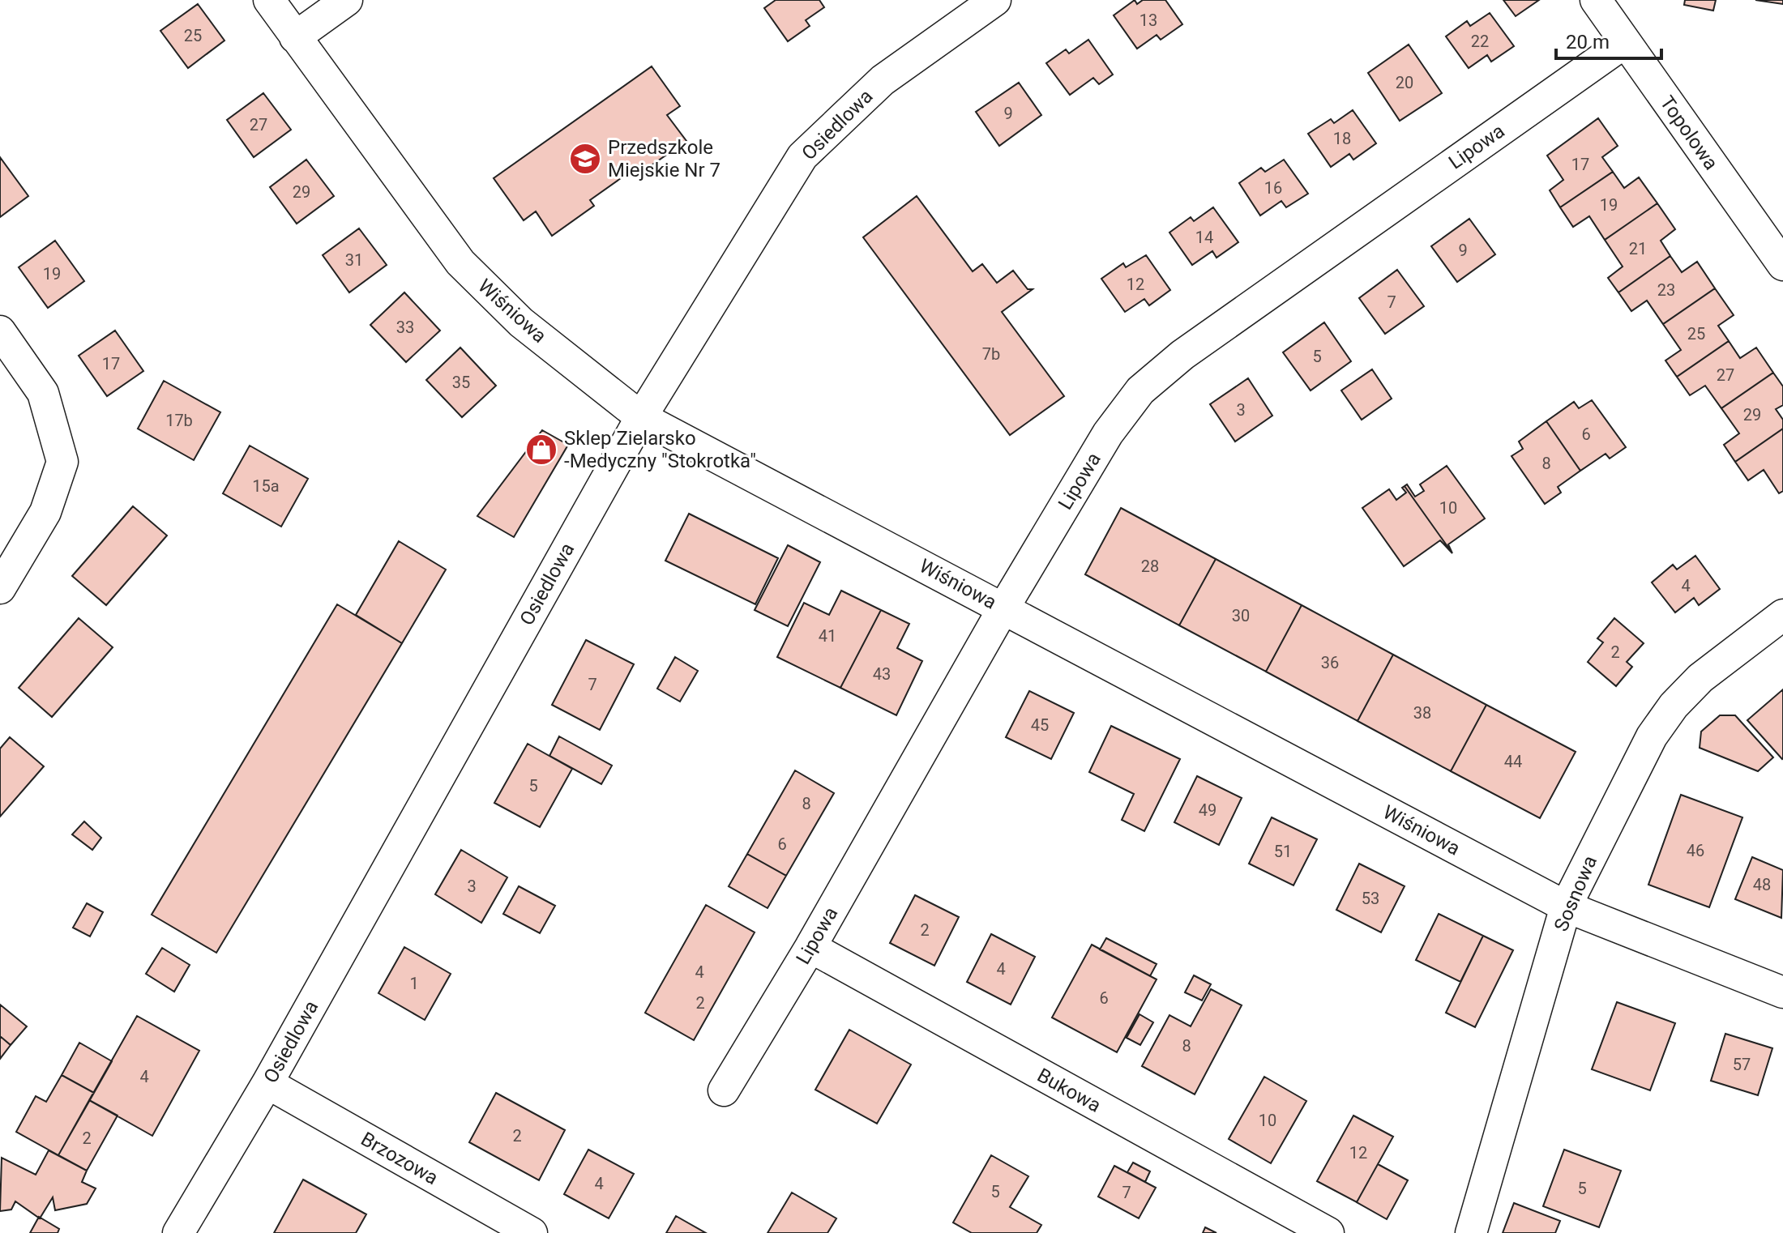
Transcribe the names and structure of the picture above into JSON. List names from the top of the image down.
{
  "streets": {
    "street": [
      "Osiedlowa",
      "Topolowa",
      "Lipowa",
      "Wiśniowa",
      "Sosnowa",
      "Bukowa",
      "Brzozowa"
    ]
  },
  "crossings": [
    ["Osiedlowa", "Wiśniowa"],
    ["Osiedlowa", "Brzozowa"],
    ["Topolowa", "Lipowa"],
    ["Lipowa", "Wiśniowa"],
    ["Lipowa", "Bukowa"],
    ["Wiśniowa", "Sosnowa"]
  ],
  "places": {
    "school or university": ["Przedszkole Miejskie Nr 7"],
    "shop": ["Sklep Zielarsko -Medyczny \"Stokrotka\""]
  },
  "house_numbers": [
    "13",
    "25",
    "22",
    "20",
    "9",
    "27",
    "18",
    "17",
    "16",
    "29",
    "19",
    "14",
    "21",
    "9",
    "31",
    "19",
    "12",
    "23",
    "7",
    "33",
    "25",
    "7b",
    "5",
    "17",
    "27",
    "35",
    "3",
    "29",
    "17b",
    "6",
    "8",
    "15a",
    "10",
    "28",
    "4",
    "30",
    "41",
    "2",
    "36",
    "43",
    "7",
    "38",
    "45",
    "44",
    "5",
    "8",
    "49",
    "6",
    "46",
    "51",
    "48",
    "3",
    "53",
    "2",
    "4",
    "4",
    "1",
    "6",
    "2",
    "8",
    "57",
    "4",
    "10",
    "2",
    "2",
    "12",
    "4",
    "5",
    "5",
    "7"
  ],
  "scale_bar": "20 m"
}
